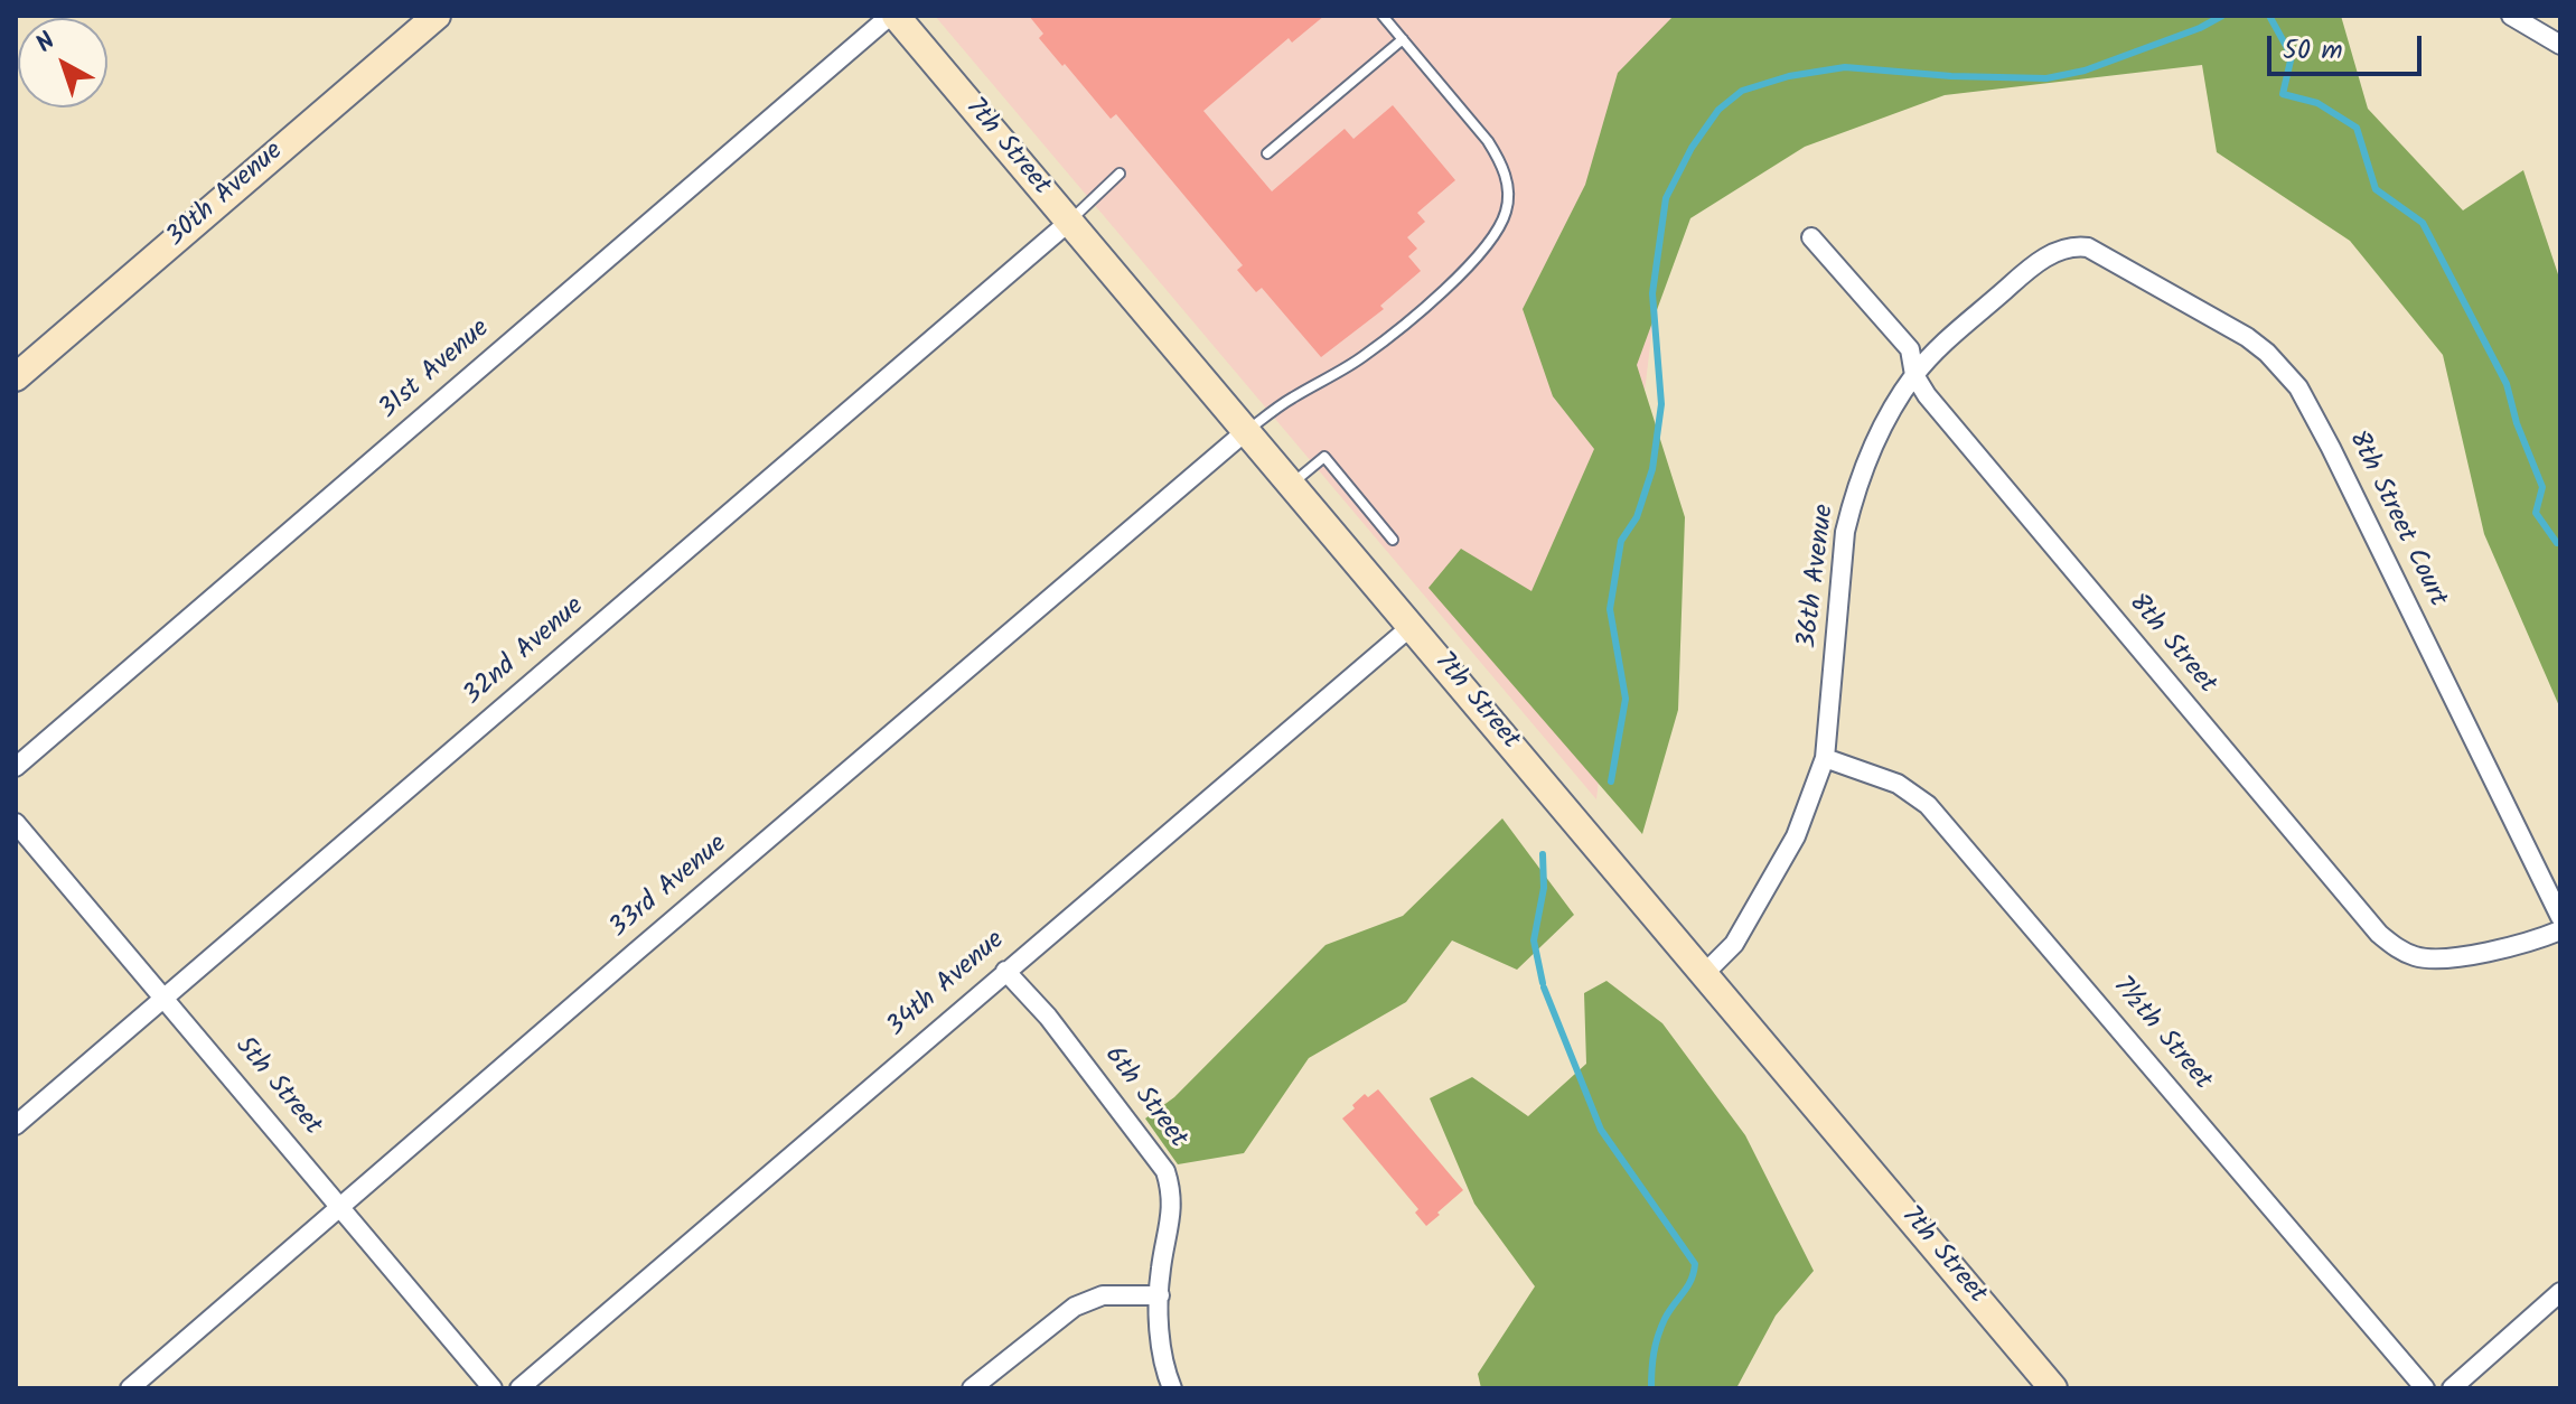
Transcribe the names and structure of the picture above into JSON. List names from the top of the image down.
{
  "streets": {
    "main road": ["7th Street", "30th Avenue"],
    "street": [
      "31st Avenue",
      "8th Street Court",
      "36th Avenue",
      "8th Street",
      "32nd Avenue",
      "33rd Avenue",
      "34th Avenue",
      "7½th Street",
      "5th Street",
      "6th Street"
    ]
  },
  "crossings": [
    ["7th Street", "31st Avenue"],
    ["7th Street", "36th Avenue"],
    ["7th Street", "32nd Avenue"],
    ["7th Street", "33rd Avenue"],
    ["7th Street", "34th Avenue"],
    ["8th Street Court", "36th Avenue"],
    ["36th Avenue", "8th Street"],
    ["36th Avenue", "7½th Street"],
    ["32nd Avenue", "5th Street"],
    ["33rd Avenue", "5th Street"],
    ["34th Avenue", "6th Street"]
  ],
  "scale_bar": "50 m",
  "north": "top left"
}
